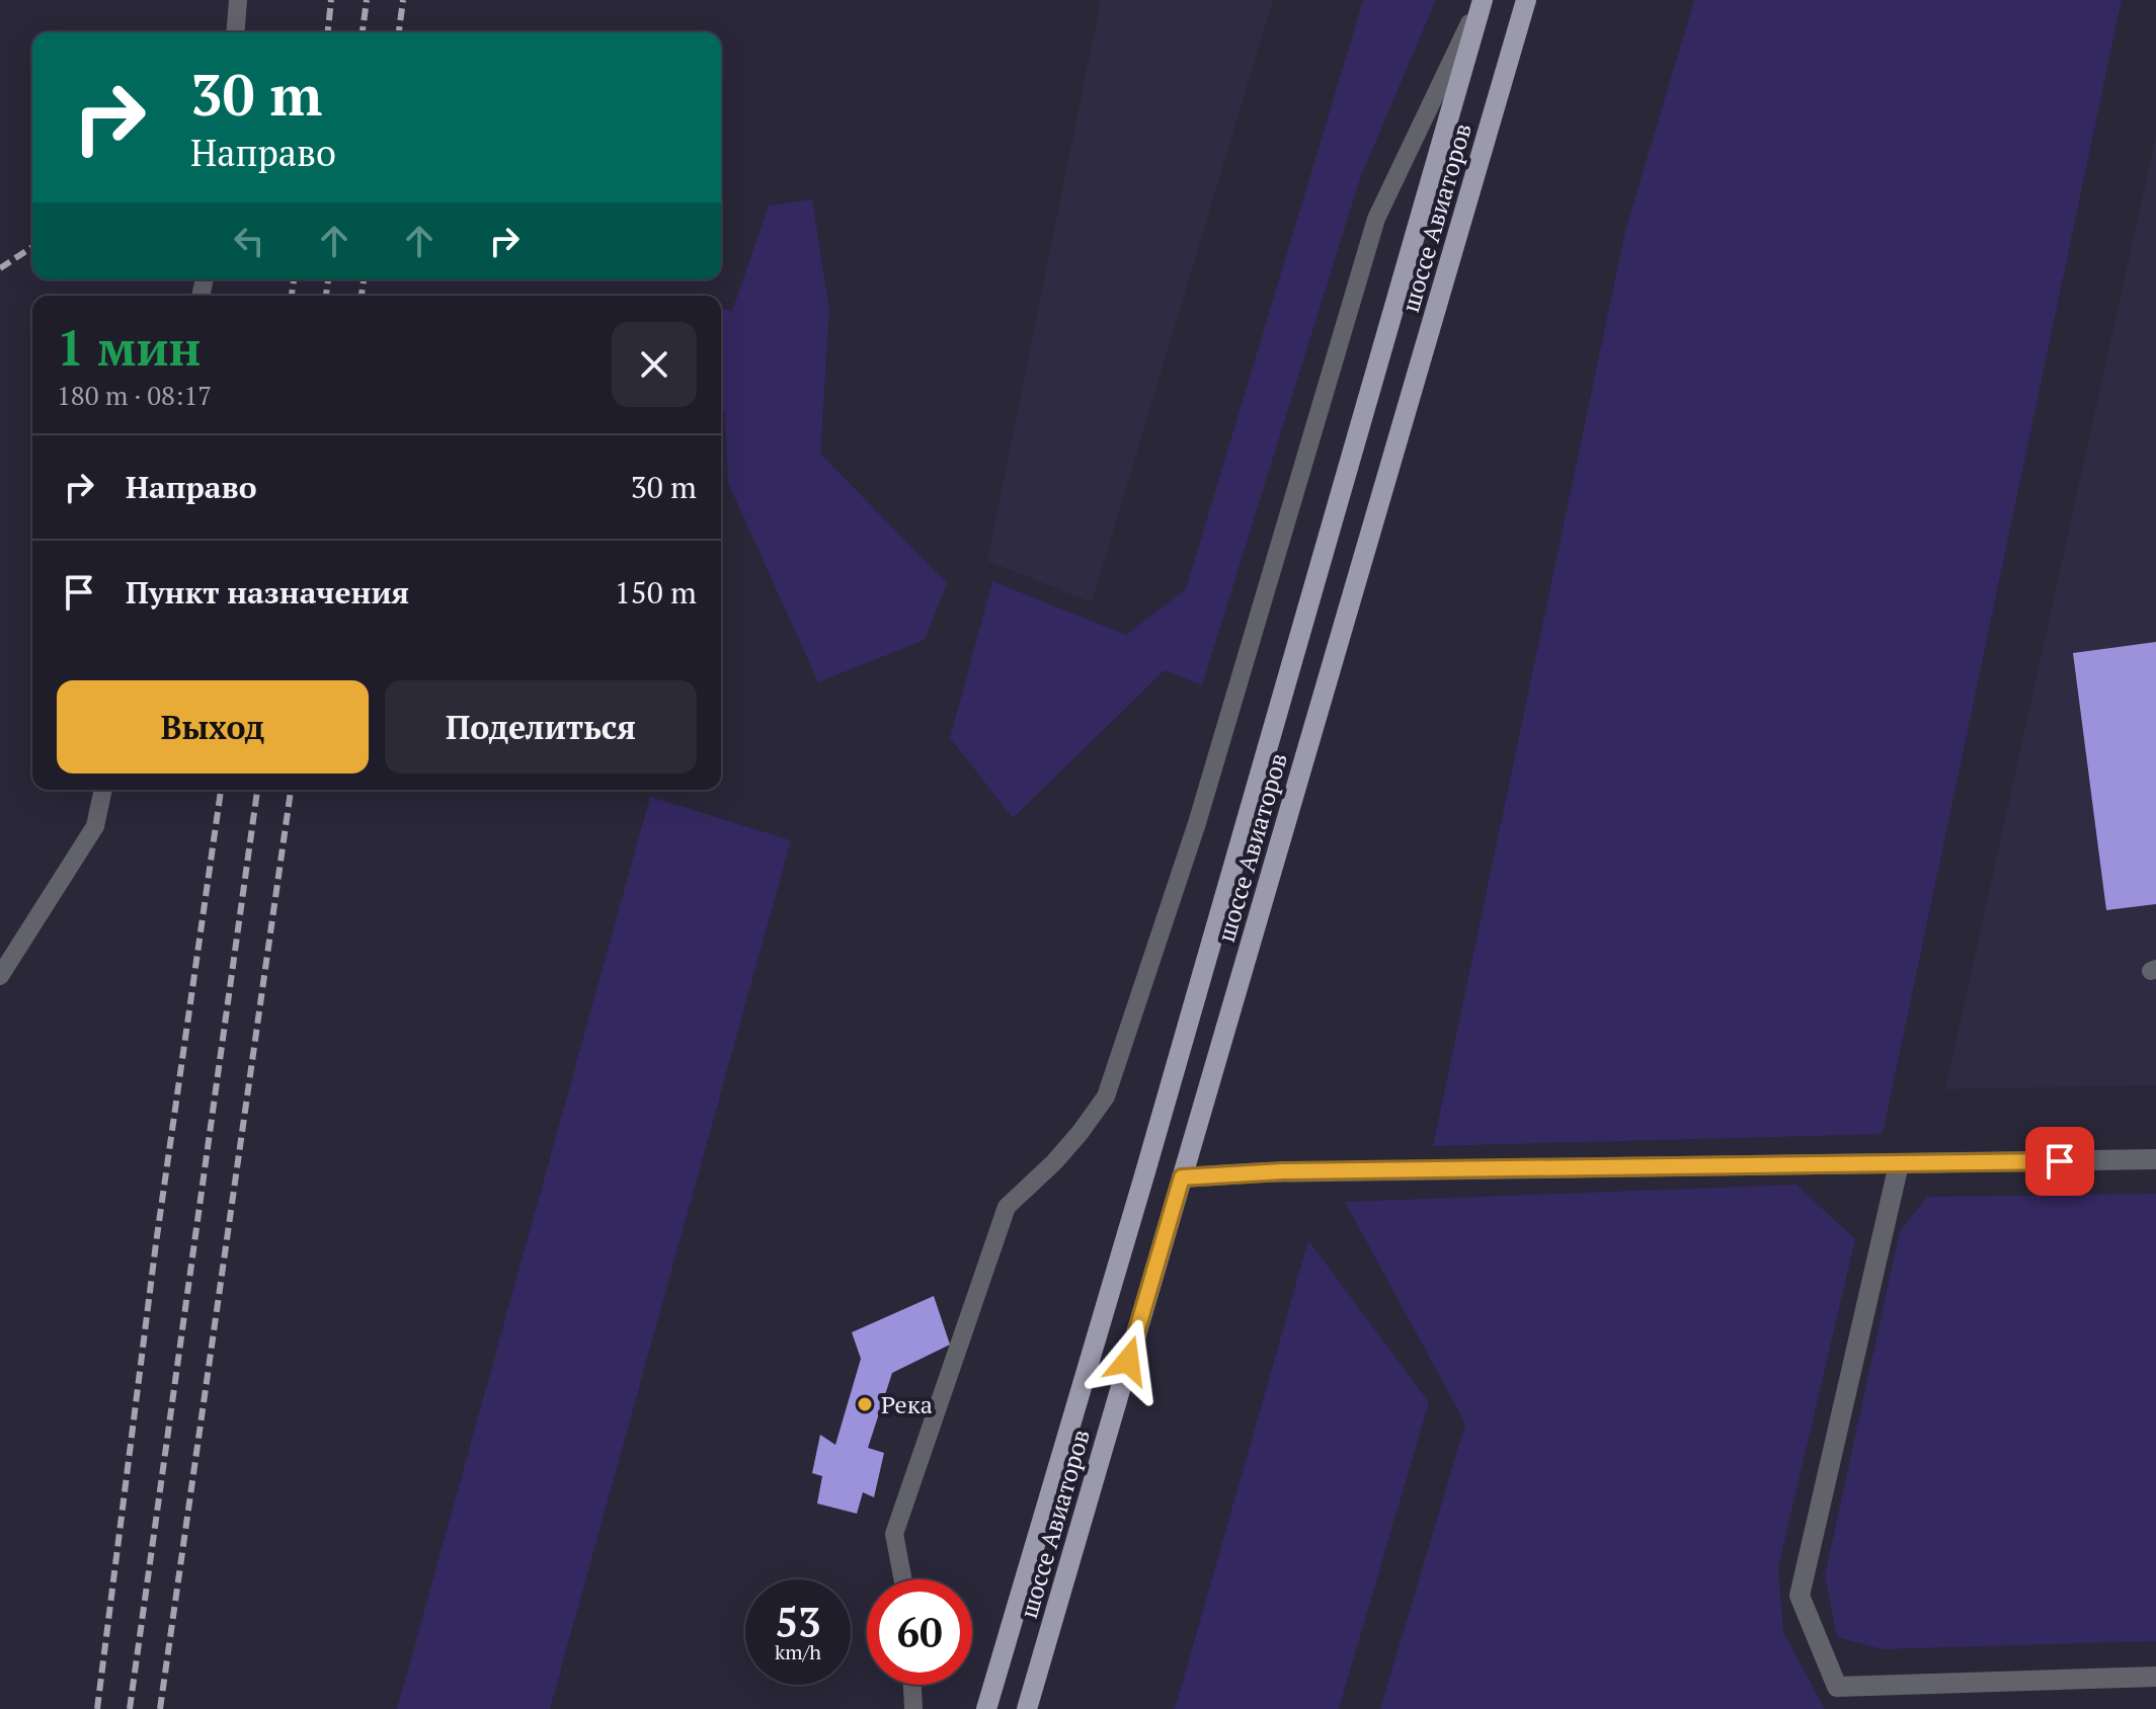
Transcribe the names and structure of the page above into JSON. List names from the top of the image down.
{
  "streets": {
    "main road": ["шоссе Авиаторов"]
  },
  "places": ["Река"],
  "page": {
    "turn": ["30 m", "Направо"],
    "heading": ["1 мин", "180 m · 08:17"],
    "list": [
      {
        "name": "Направо",
        "value": "30 m"
      },
      {
        "name": "Пункт назначения",
        "value": "150 m"
      }
    ],
    "buttons": ["Выход", "Поделиться"],
    "speed": "53 km/h",
    "limit": "60"
  }
}
